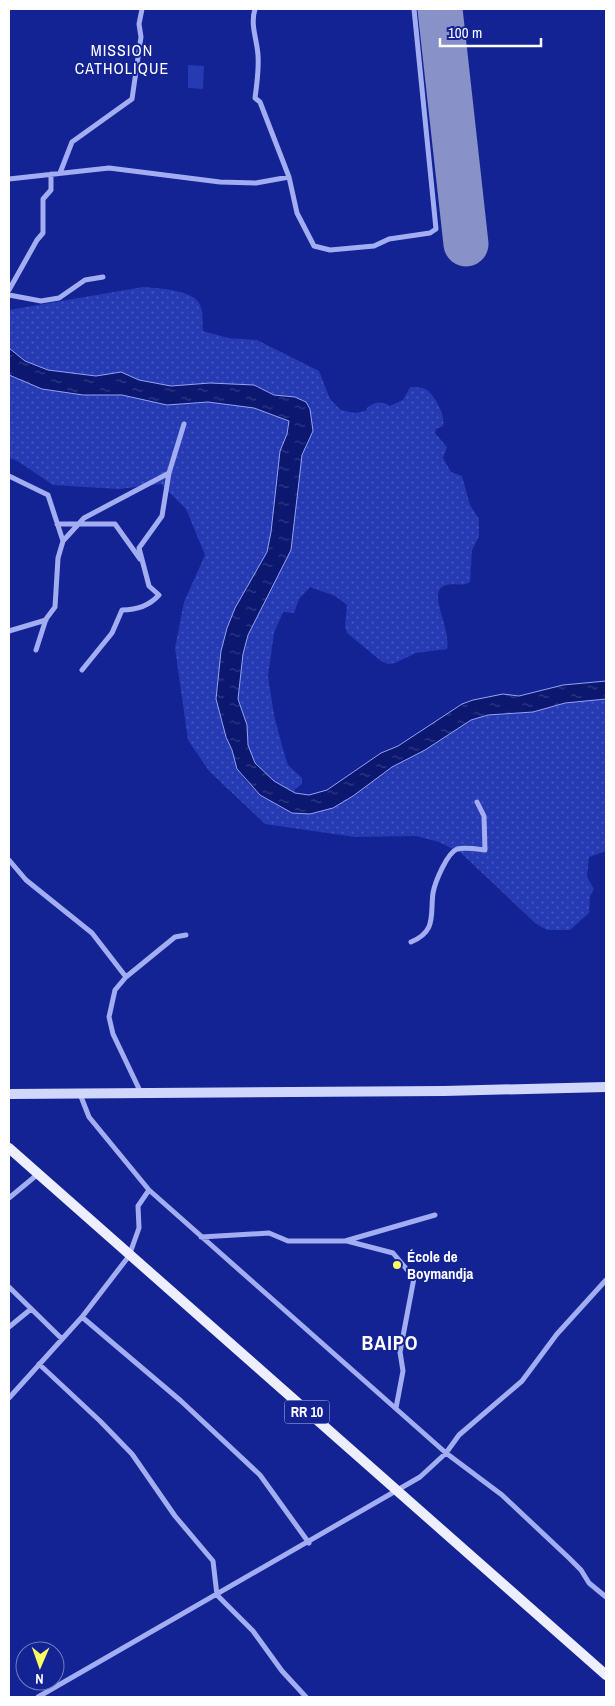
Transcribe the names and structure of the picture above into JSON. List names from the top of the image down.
{
  "streets": {
    "main road": ["RR 10"]
  },
  "districts": ["MISSION CATHOLIQUE", "BAIPO"],
  "places": ["École de Boymandja"],
  "scale_bar": "100 m",
  "north": "bottom"
}
